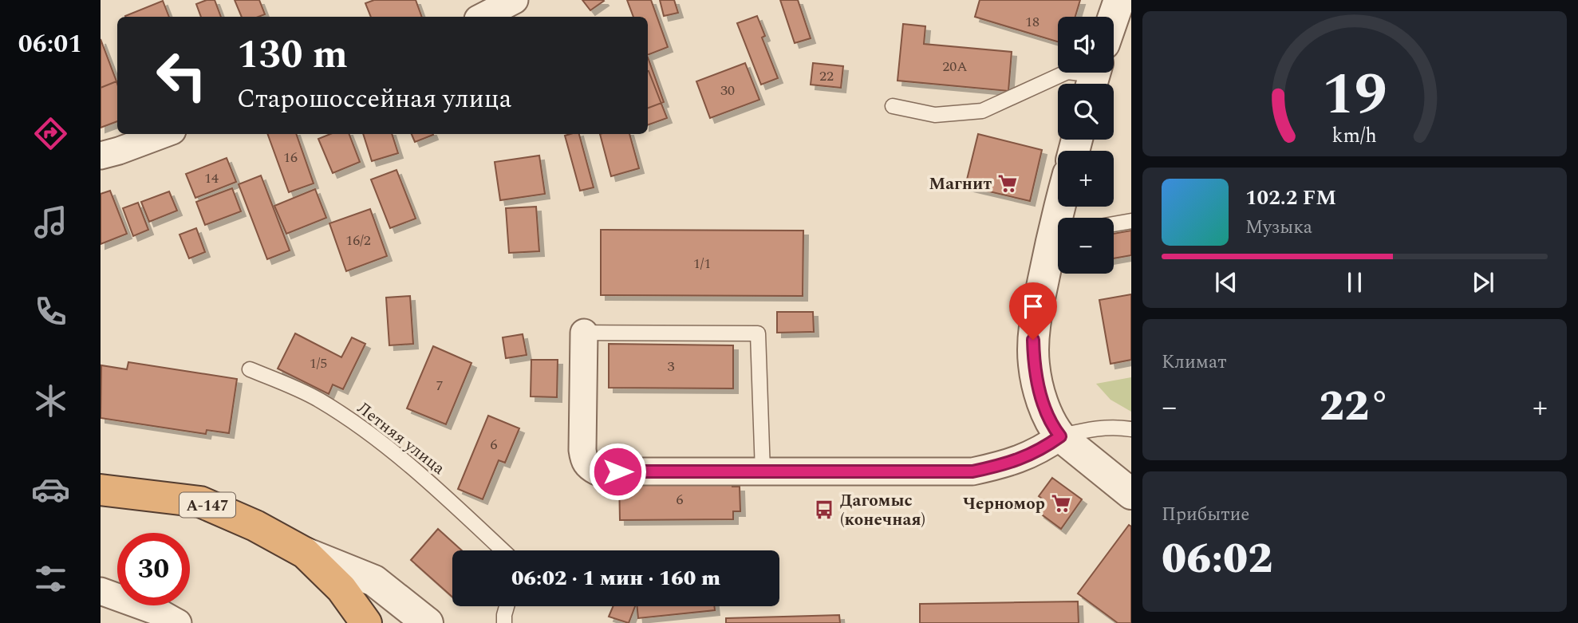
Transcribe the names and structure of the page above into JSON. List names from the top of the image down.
{
  "streets": {
    "highway": ["А-147"],
    "lane": ["Летняя улица"]
  },
  "places": {
    "supermarket": ["Магнит", "Черномор"],
    "bus stop": ["Дагомыс (конечная)"]
  },
  "house_numbers": [
    "18",
    "20А",
    "22",
    "30",
    "16",
    "14",
    "16/2",
    "1/1",
    "1/5",
    "3",
    "7",
    "6",
    "6"
  ],
  "page": {
    "tabs": "06:01",
    "map_buttons": ["+", "−"],
    "turn": ["130 m", "Старошоссейная улица"],
    "song": ["102.2 FM", "Музыка"],
    "tile": [
      "Климат",
      ["Прибытие", "06:02"]
    ],
    "heat": ["−", "22°", "+"],
    "limit": "30",
    "trip": "06:02 · 1 мин · 160 m",
    "gauge": ["19", "km/h"]
  }
}
